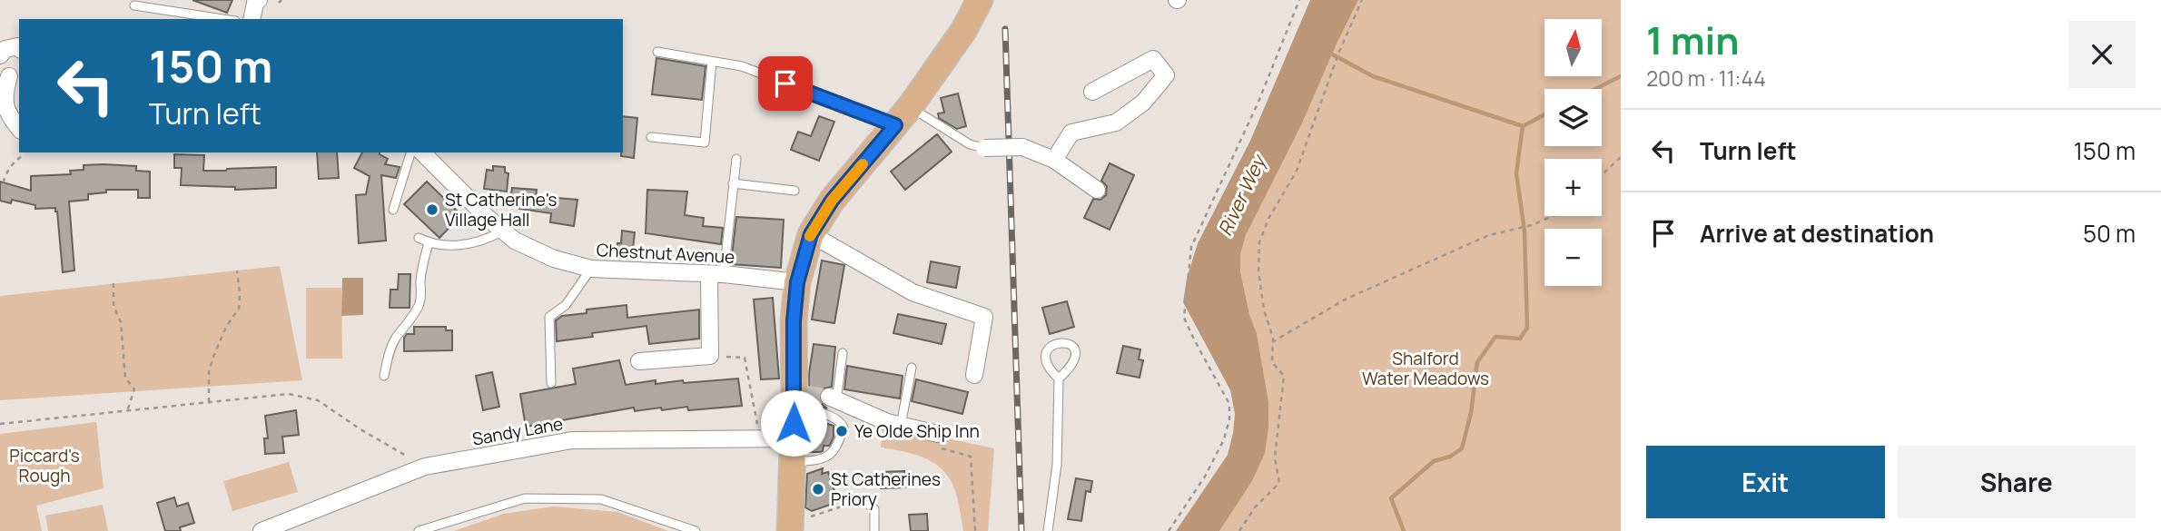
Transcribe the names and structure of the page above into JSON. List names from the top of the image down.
{
  "streets": {
    "street": ["Chestnut Avenue", "Sandy Lane"]
  },
  "water": ["River Wey"],
  "parks": ["Shalford Water Meadows", "Piccard's Rough"],
  "places": ["St Catherine's Village Hall", "Ye Olde Ship Inn", "St Catherines Priory"],
  "north": "top",
  "page": {
    "heading": ["1 min", "200 m · 11:44"],
    "map_buttons": ["+", "−"],
    "turn": ["150 m", "Turn left"],
    "list": [
      {
        "name": "Turn left",
        "value": "150 m"
      },
      {
        "name": "Arrive at destination",
        "value": "50 m"
      }
    ],
    "buttons": ["Exit", "Share"]
  }
}
